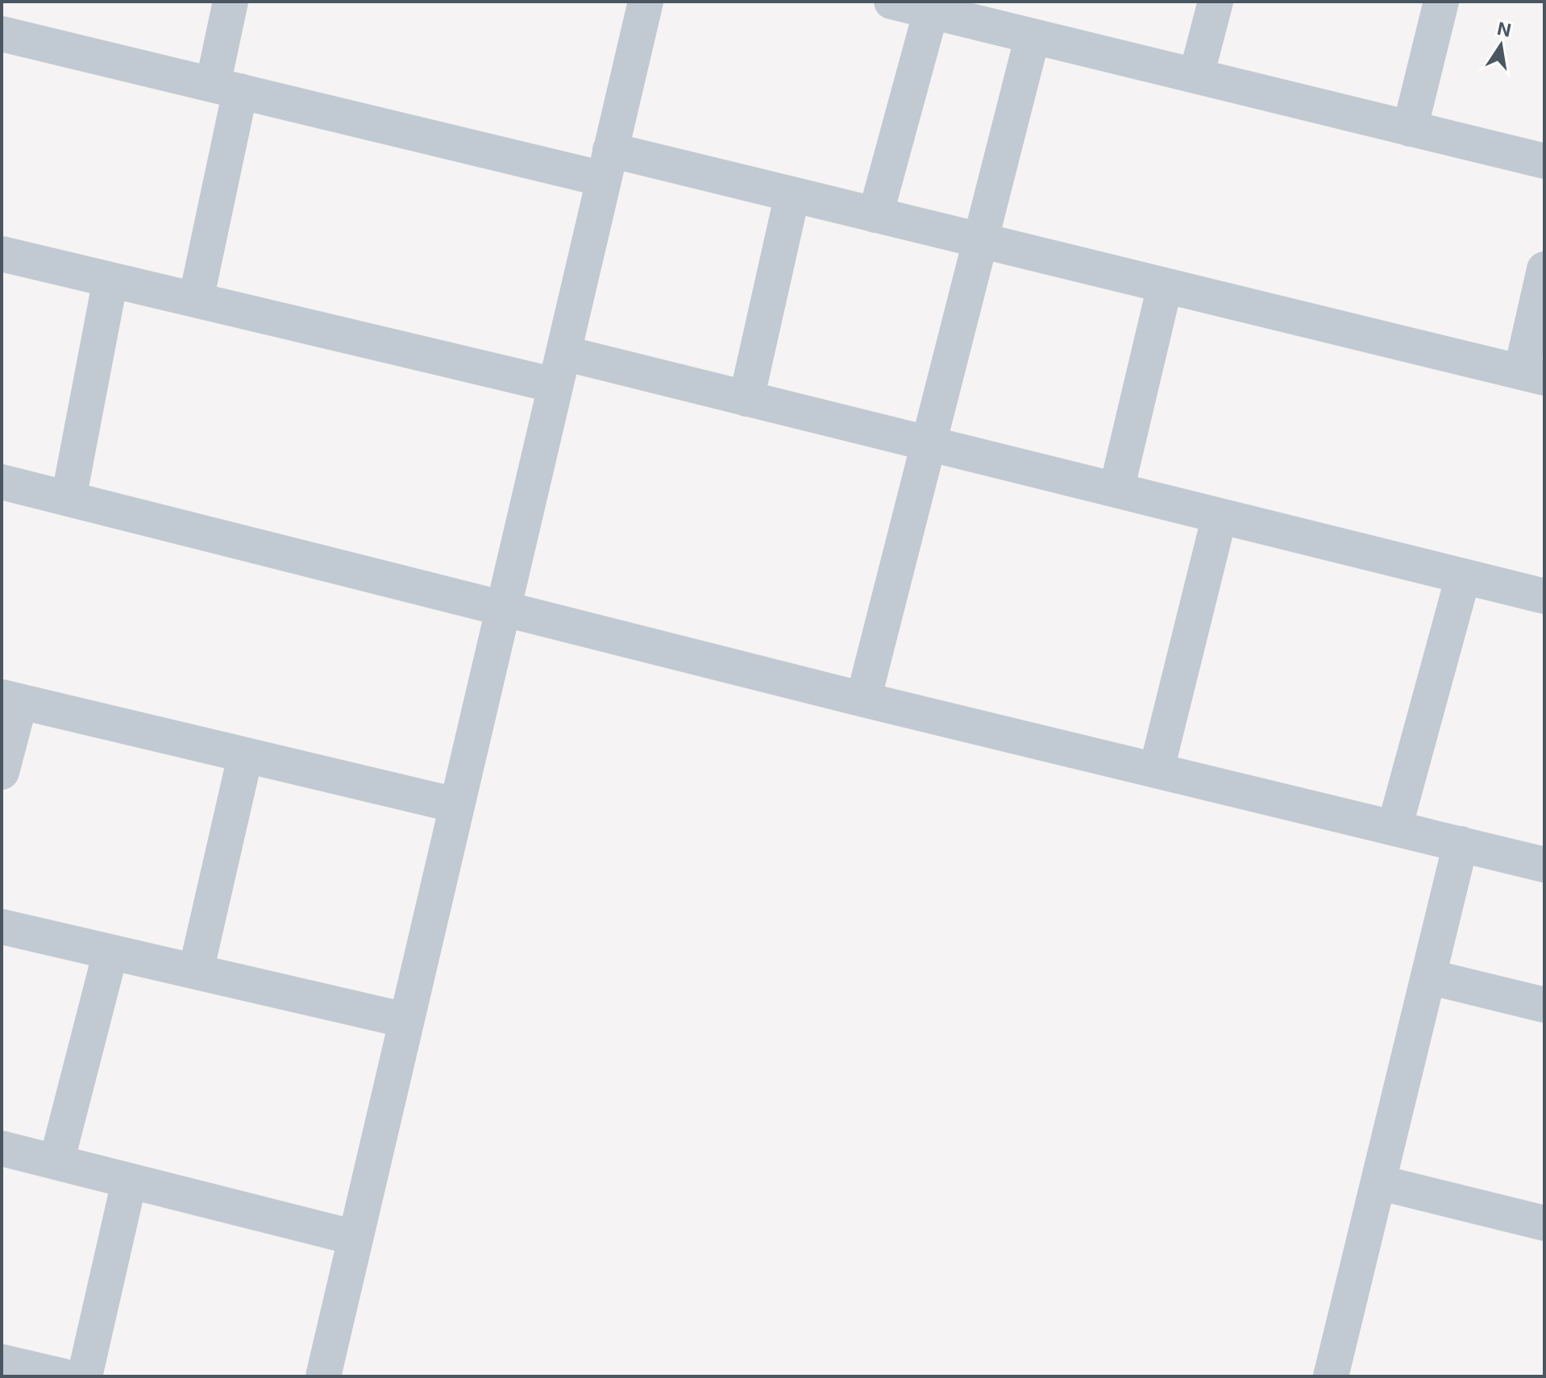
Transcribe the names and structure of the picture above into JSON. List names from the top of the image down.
{
  "north": "top"
}
